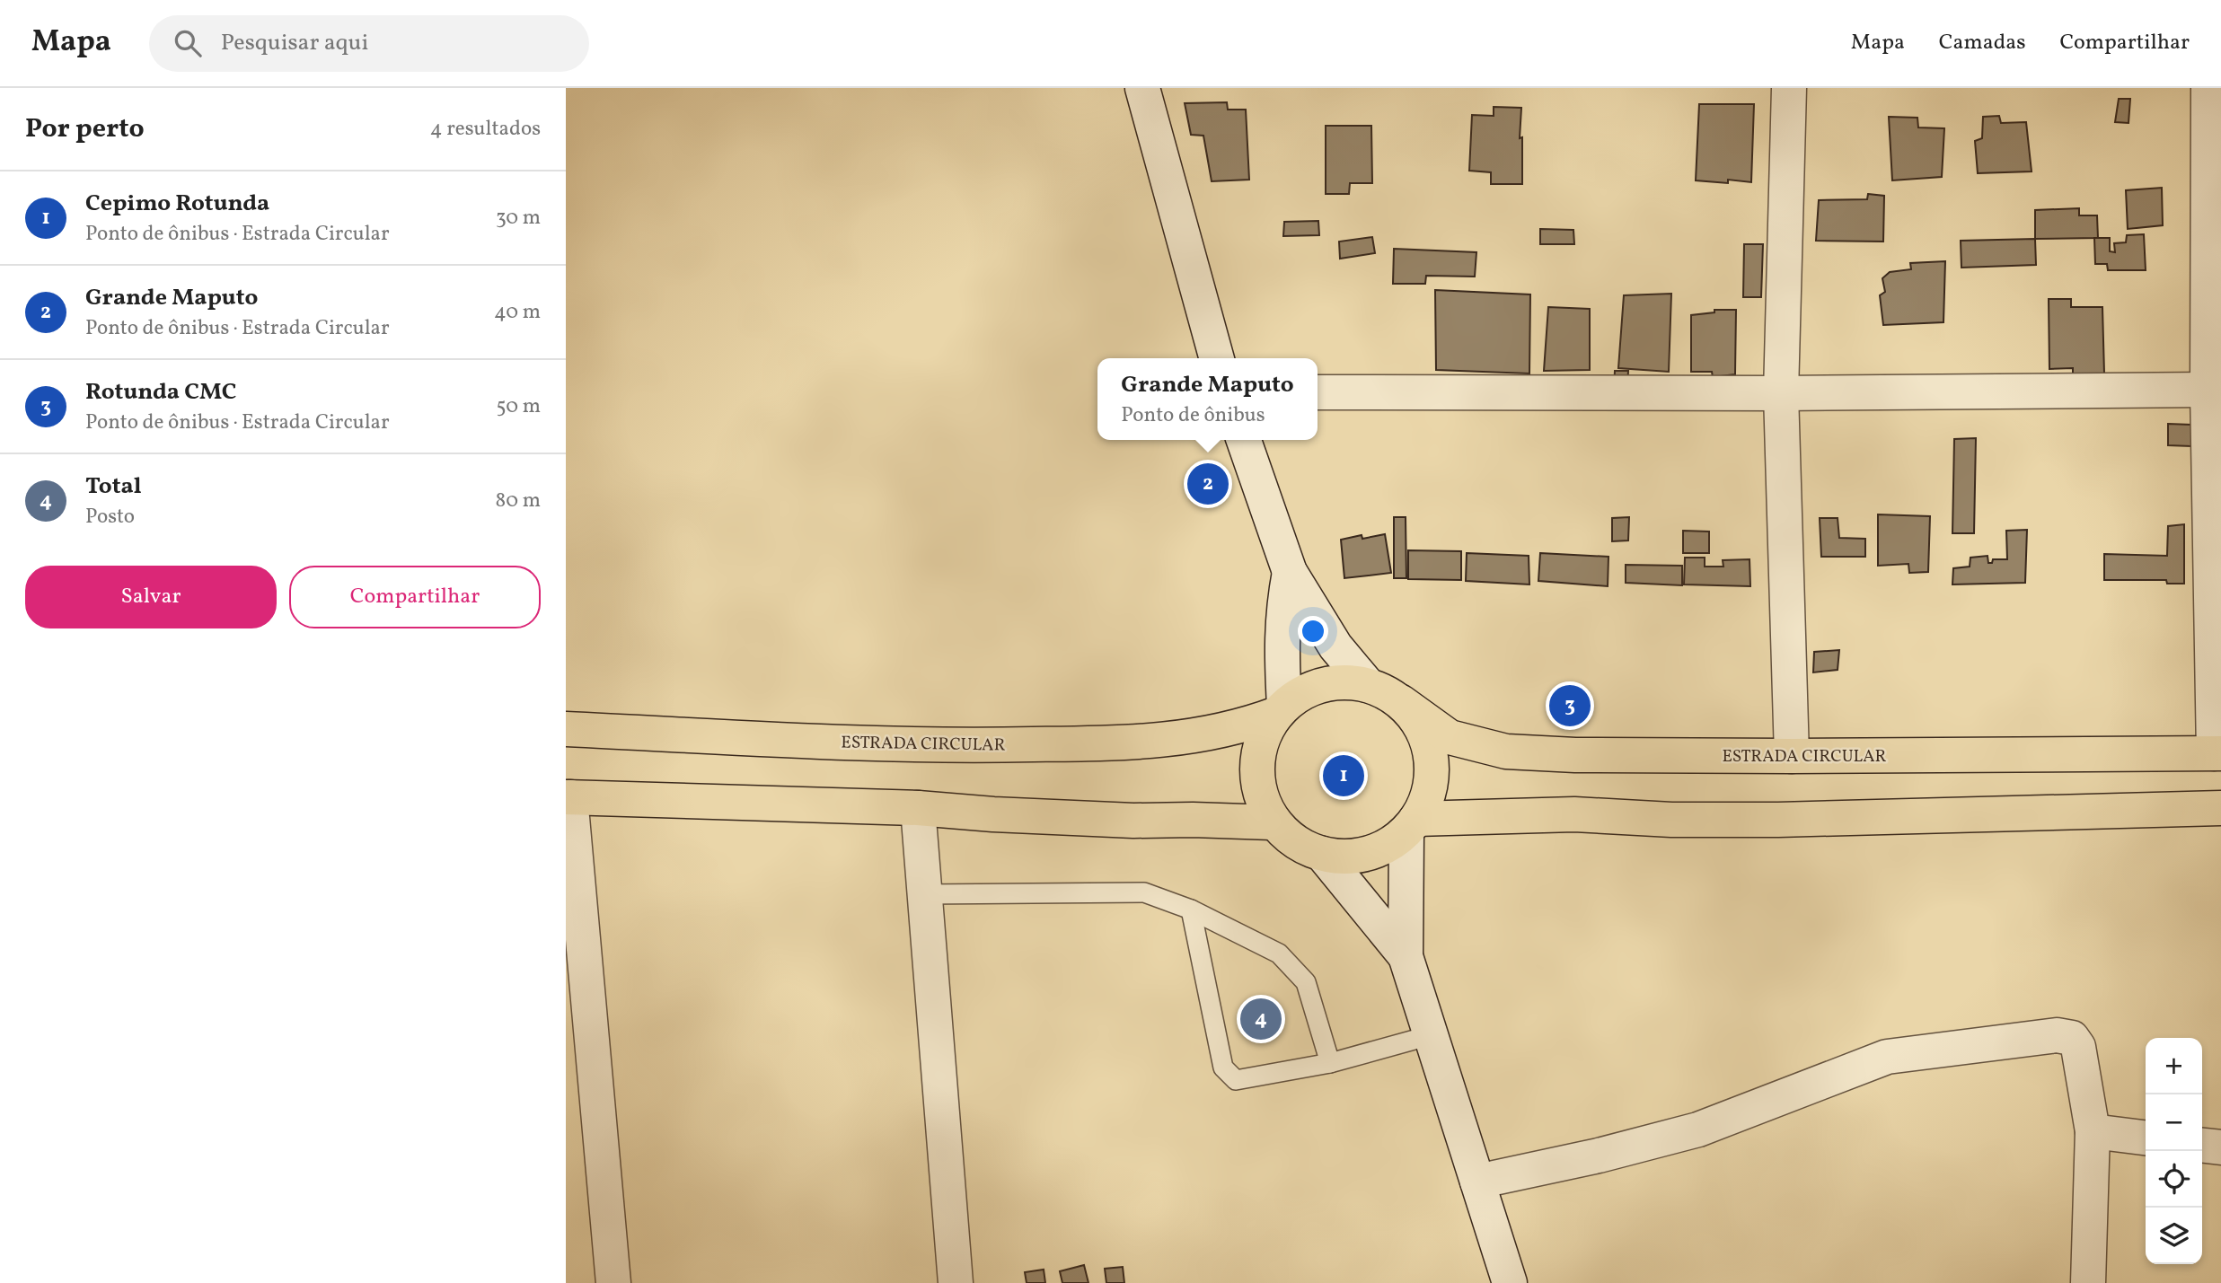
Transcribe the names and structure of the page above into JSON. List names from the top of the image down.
{
  "streets": {
    "main road": ["ESTRADA CIRCULAR"]
  },
  "page": {
    "header": "Mapa",
    "search": "Pesquisar aqui",
    "nav": ["Mapa", "Camadas", "Compartilhar"],
    "heading": ["Por perto", "4 resultados"],
    "list": [
      {
        "mark": "1",
        "name": "Cepimo Rotunda",
        "note": "Ponto de ônibus · Estrada Circular",
        "value": "30 m"
      },
      {
        "mark": "2",
        "name": "Grande Maputo",
        "note": "Ponto de ônibus · Estrada Circular",
        "value": "40 m"
      },
      {
        "mark": "3",
        "name": "Rotunda CMC",
        "note": "Ponto de ônibus · Estrada Circular",
        "value": "50 m"
      },
      {
        "mark": "4",
        "name": "Total",
        "note": "Posto",
        "value": "80 m"
      }
    ],
    "popup": ["Grande Maputo", "Ponto de ônibus"],
    "pins": [
      "2",
      "3",
      "1",
      "4"
    ],
    "buttons": ["Salvar", "Compartilhar"],
    "map_buttons": ["+", "−"]
  }
}
